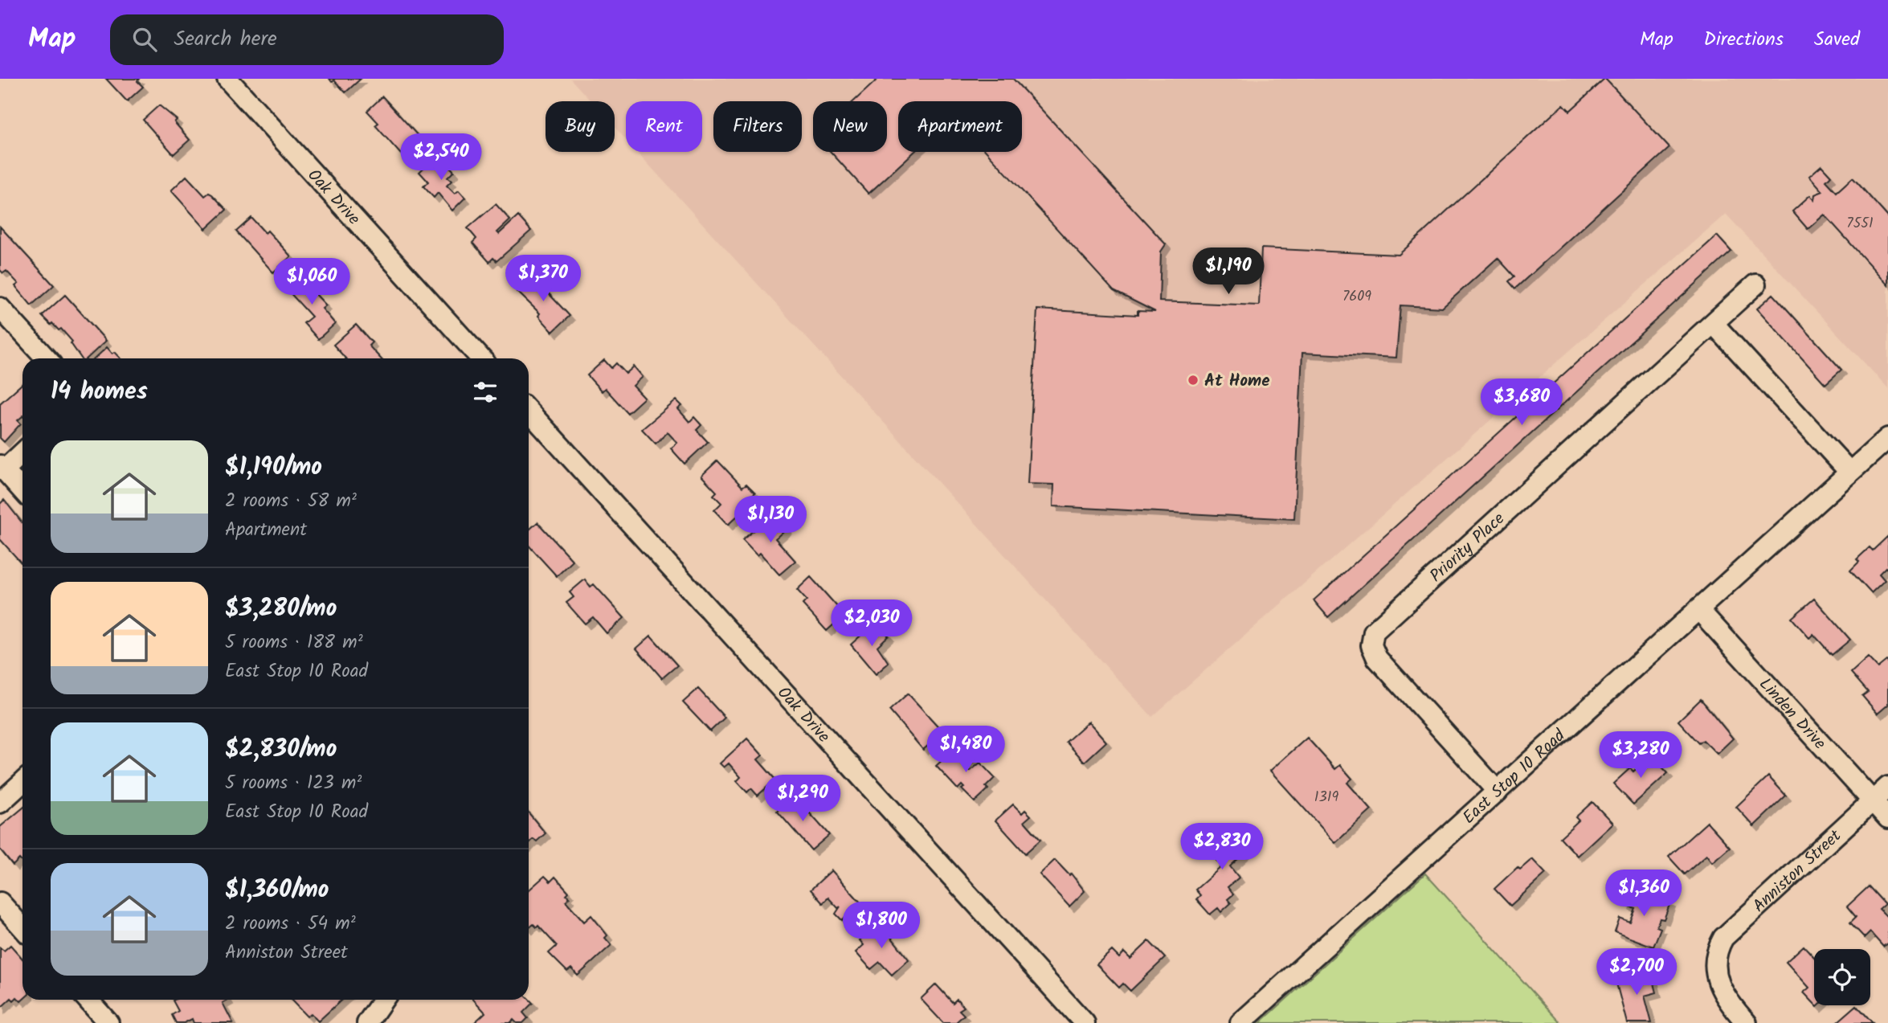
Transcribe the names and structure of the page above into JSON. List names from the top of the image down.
{
  "streets": {
    "street": [
      "Oak Drive",
      "Priority Place",
      "Linden Drive",
      "East Stop 10 Road",
      "Anniston Street"
    ]
  },
  "crossings": [
    ["Priority Place", "East Stop 10 Road"],
    ["Linden Drive", "East Stop 10 Road"],
    ["Linden Drive", "Anniston Street"]
  ],
  "places": ["At Home"],
  "house_numbers": ["7551", "7609", "1319"],
  "page": {
    "header": "Map",
    "search": "Search here",
    "nav": ["Map", "Directions", "Saved"],
    "chip": [
      "Buy",
      "Rent",
      "Filters",
      "New",
      "Apartment"
    ],
    "price": [
      "$2,540",
      "$1,190",
      "$1,370",
      "$1,060",
      "$3,680",
      "$1,130",
      "$2,030",
      "$1,480",
      "$3,280",
      "$1,290",
      "$2,830",
      "$1,360",
      "$1,800",
      "$2,700"
    ],
    "heading": "14 homes",
    "list": [
      {
        "name": "$1,190/mo",
        "note": "2 rooms · 58 m² · Apartment"
      },
      {
        "name": "$3,280/mo",
        "note": "5 rooms · 188 m² · East Stop 10 Road"
      },
      {
        "name": "$2,830/mo",
        "note": "5 rooms · 123 m² · East Stop 10 Road"
      },
      {
        "name": "$1,360/mo",
        "note": "2 rooms · 54 m² · Anniston Street"
      }
    ]
  }
}
